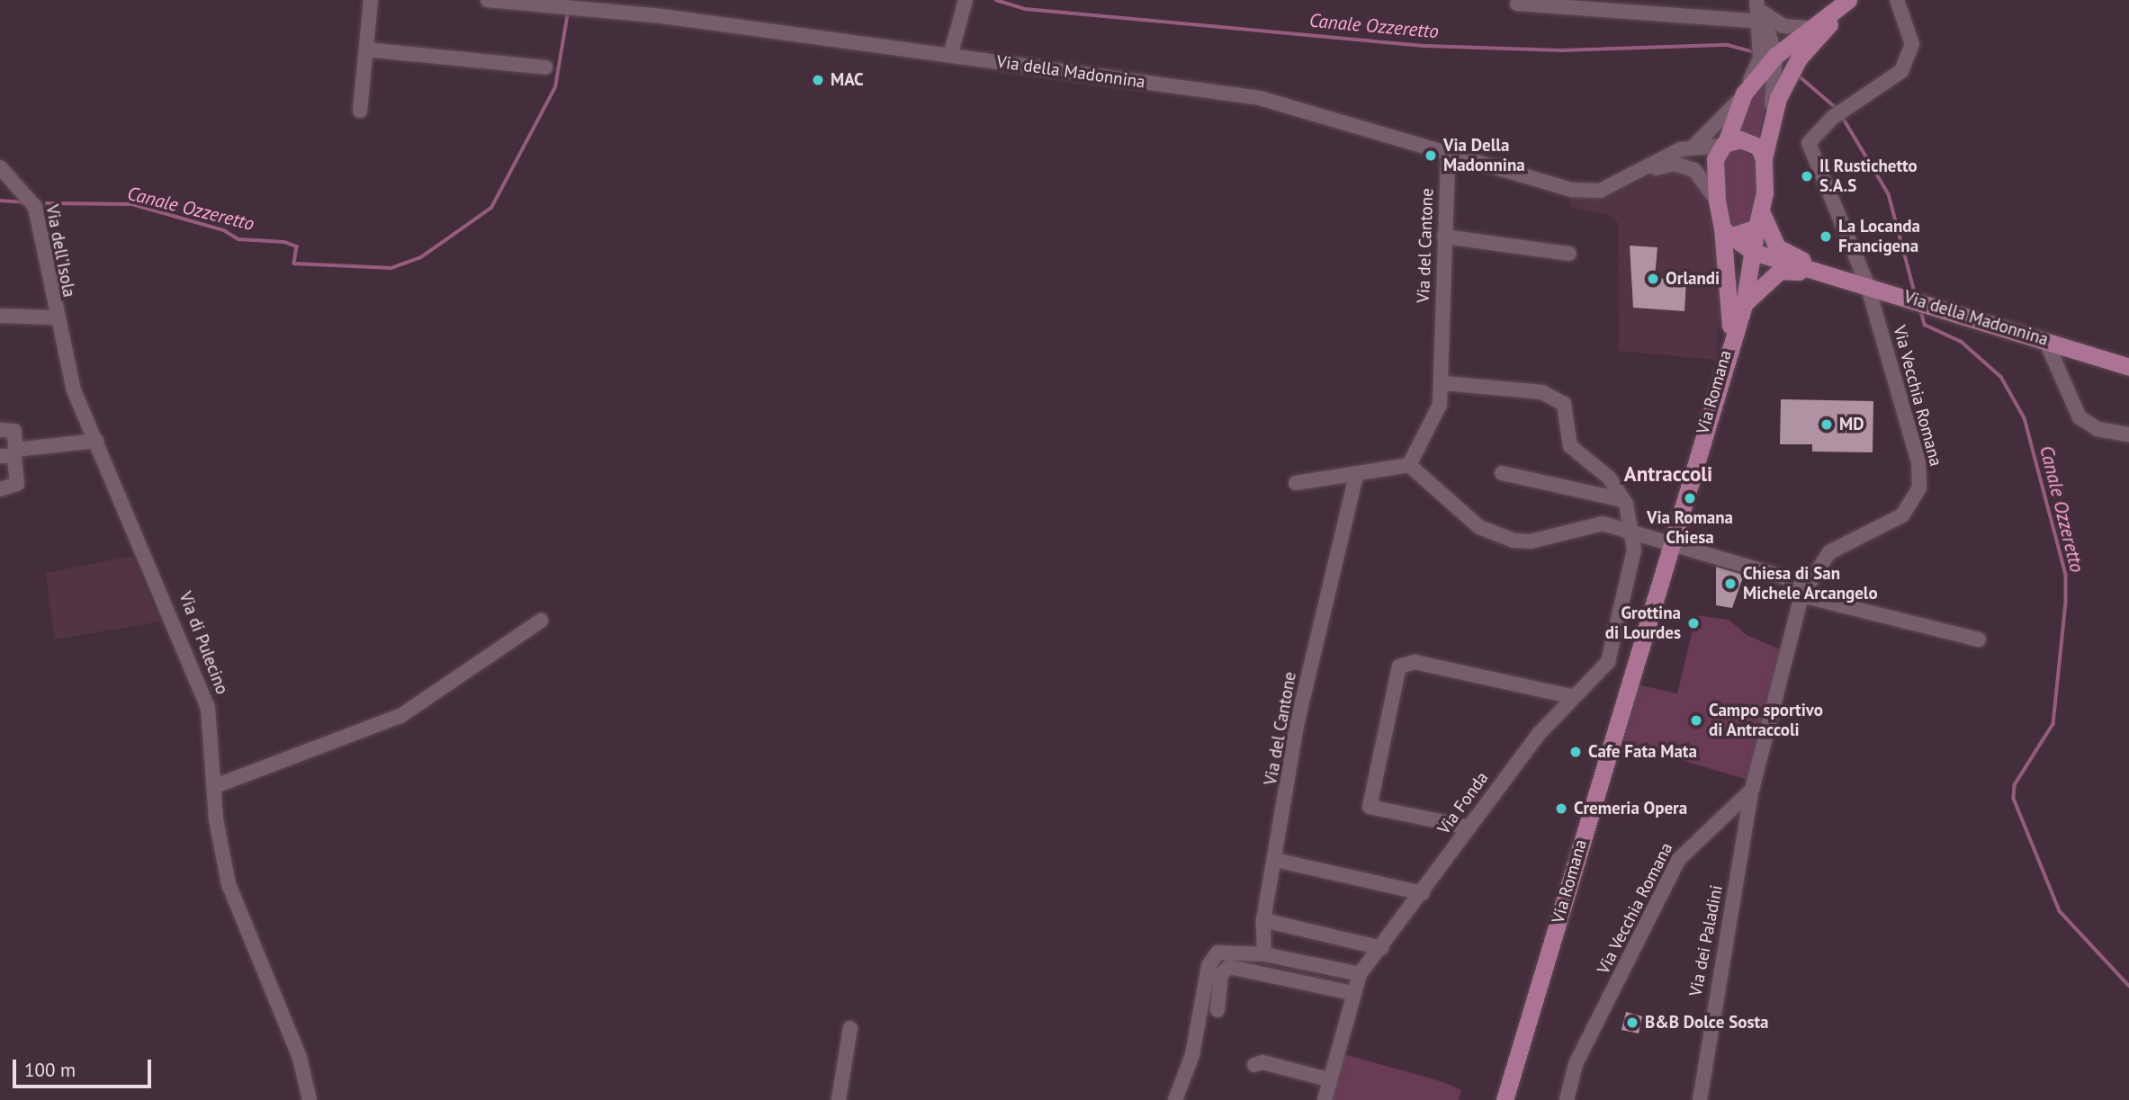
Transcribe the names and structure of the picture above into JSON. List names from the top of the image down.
{
  "streets": {
    "main road": ["Via della Madonnina", "Via Romana"],
    "street": [
      "Via del Cantone",
      "Via dell'Isola",
      "Via Vecchia Romana",
      "Via di Pulecino",
      "Via Fonda",
      "Via dei Paladini"
    ]
  },
  "crossings": [
    ["Via della Madonnina", "Via del Cantone"],
    ["Via della Madonnina", "Via Vecchia Romana"],
    ["Via del Cantone", "Via Fonda"],
    ["Via dell'Isola", "Via di Pulecino"],
    ["Via Vecchia Romana", "Via dei Paladini"]
  ],
  "districts": ["Antraccoli"],
  "water": ["Canale Ozzeretto"],
  "places": [
    "MAC",
    "Via Della Madonnina",
    "Il Rustichetto S.A.S",
    "La Locanda Francigena",
    "Orlandi",
    "MD",
    "Via Romana Chiesa",
    "Chiesa di San Michele Arcangelo",
    "Grottina di Lourdes",
    "Campo sportivo di Antraccoli",
    "Cafe Fata Mata",
    "Cremeria Opera",
    "B&B Dolce Sosta"
  ],
  "scale_bar": "100 m"
}
